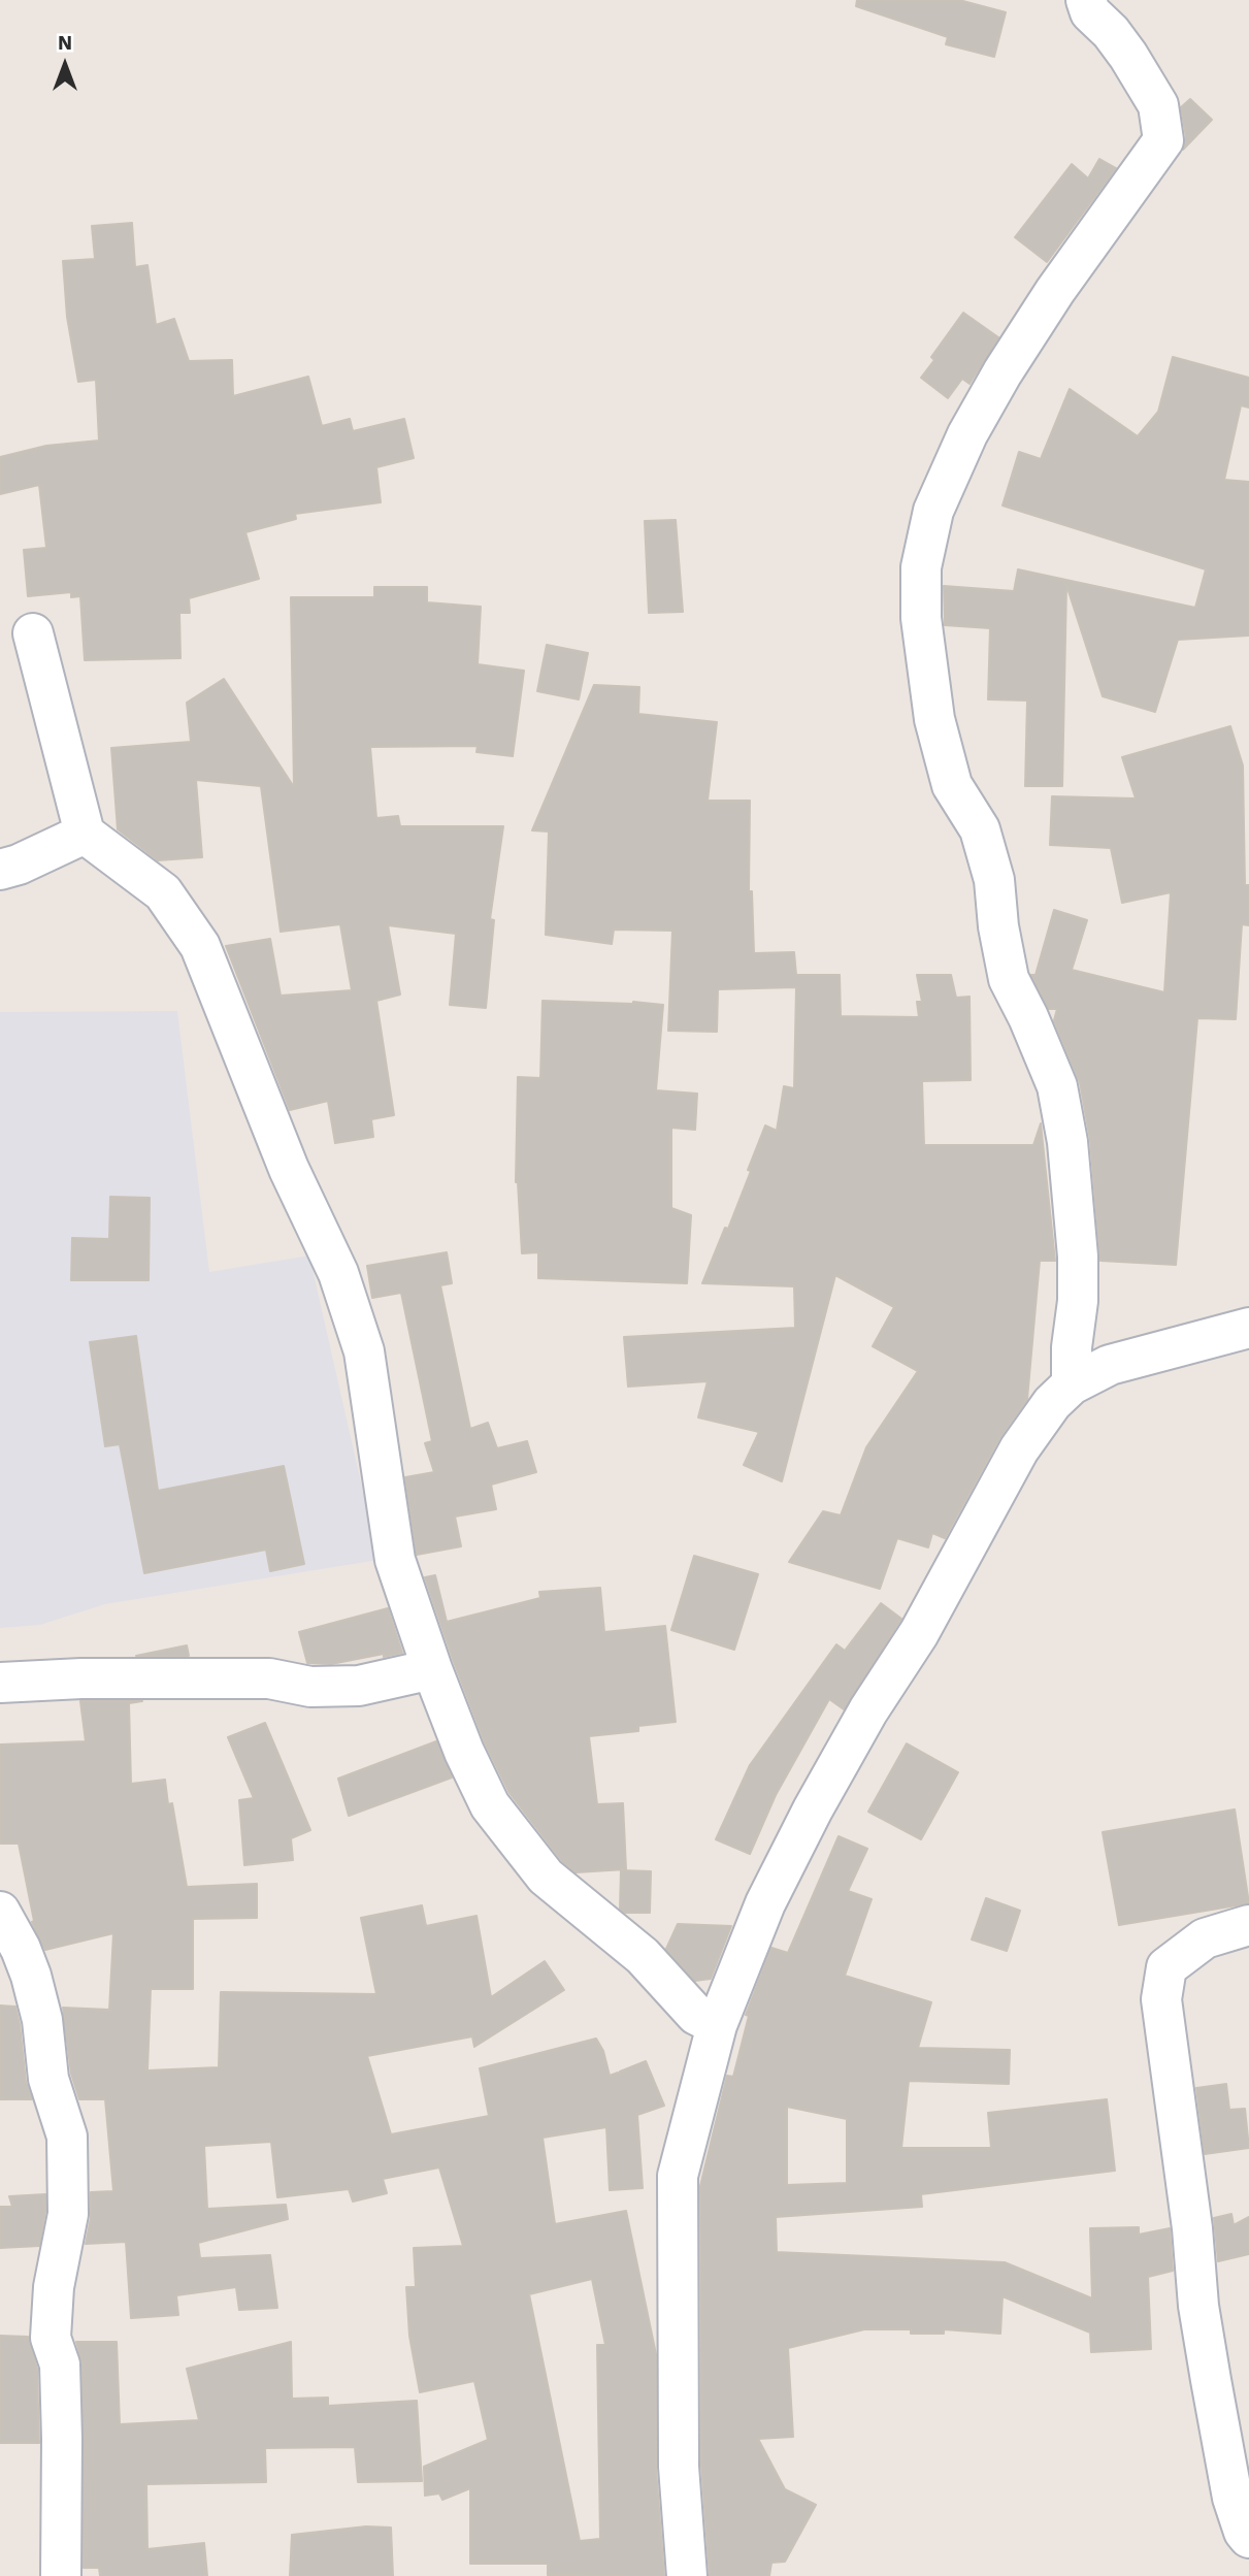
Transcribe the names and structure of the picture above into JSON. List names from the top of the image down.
{
  "north": "top"
}
